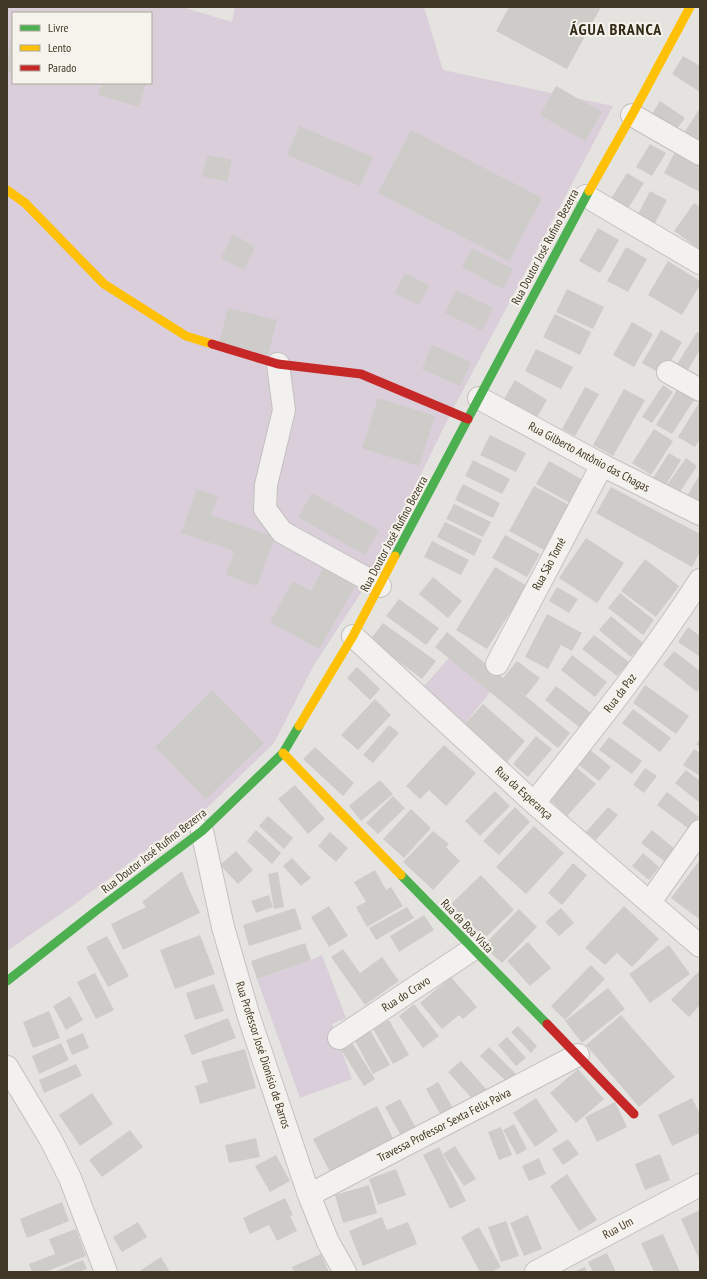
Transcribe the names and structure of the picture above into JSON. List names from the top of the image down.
{
  "streets": {
    "main road": ["Rua Doutor José Rufino Bezerra", "Rua da Boa Vista"],
    "street": [
      "Rua Gilberto Antônio das Chagas",
      "Rua São Tomé",
      "Rua da Paz",
      "Rua da Esperança",
      "Rua do Cravo",
      "Rua Professor José Dionísio de Barros",
      "Travessa Professor Sexta Felix Paiva",
      "Rua Um"
    ]
  },
  "crossings": [
    ["Rua Doutor José Rufino Bezerra", "Rua Gilberto Antônio das Chagas"],
    ["Rua Doutor José Rufino Bezerra", "Rua da Esperança"],
    ["Rua Doutor José Rufino Bezerra", "Rua da Boa Vista"],
    ["Rua Doutor José Rufino Bezerra", "Rua Professor José Dionísio de Barros"],
    ["Rua Gilberto Antônio das Chagas", "Rua São Tomé"],
    ["Rua da Paz", "Rua da Esperança"],
    ["Rua da Boa Vista", "Rua do Cravo"],
    ["Rua da Boa Vista", "Travessa Professor Sexta Felix Paiva"],
    ["Rua Professor José Dionísio de Barros", "Travessa Professor Sexta Felix Paiva"]
  ],
  "districts": ["ÁGUA BRANCA"],
  "legend": ["Livre", "Lento", "Parado"]
}
